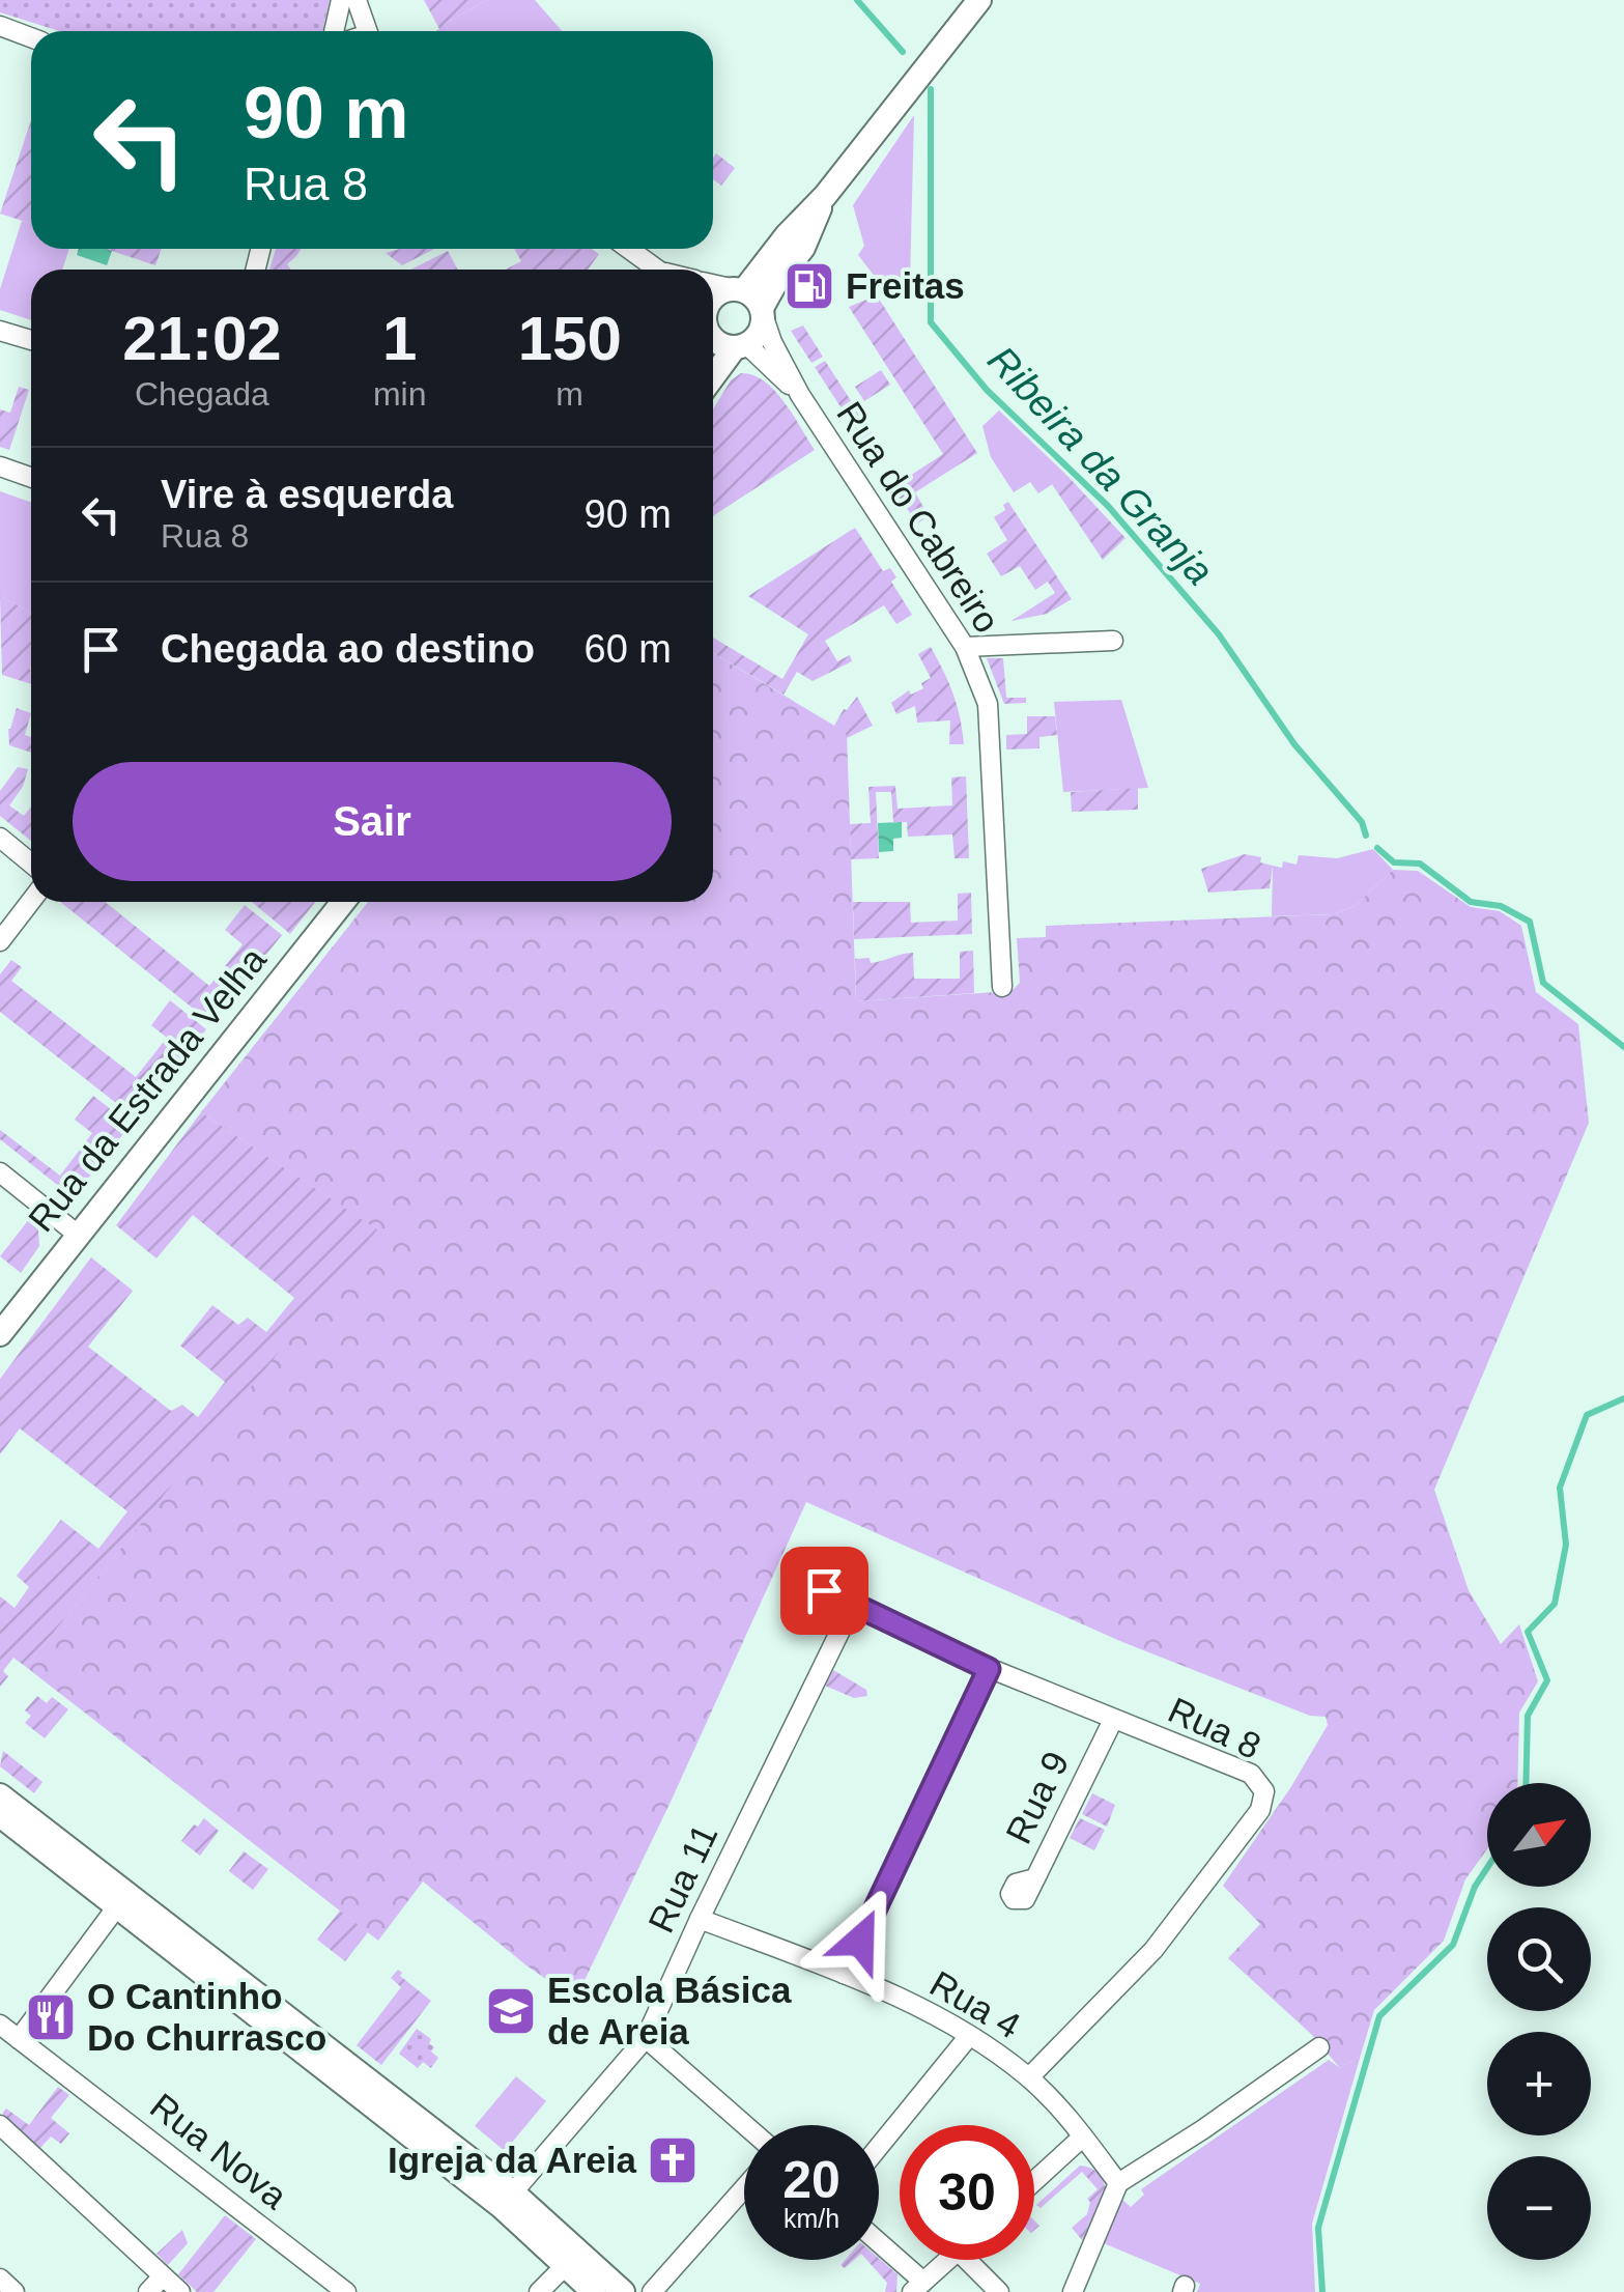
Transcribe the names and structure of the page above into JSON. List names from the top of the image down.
{
  "streets": {
    "street": [
      "Rua do Cabreiro",
      "Rua da Estrada Velha",
      "Rua 8",
      "Rua 9",
      "Rua 11",
      "Rua 4",
      "Rua Nova"
    ]
  },
  "crossings": [
    ["Rua 8", "Rua 9"],
    ["Rua 8", "Rua 11"],
    ["Rua 8", "Rua 4"],
    ["Rua 11", "Rua 4"]
  ],
  "water": ["Ribeira da Granja"],
  "places": {
    "fuel station": ["Freitas"],
    "school or university": ["Escola Básica de Areia"],
    "restaurant": ["O Cantinho Do Churrasco"],
    "church": ["Igreja da Areia"]
  },
  "north": "top right",
  "page": {
    "turn": ["90 m", "Rua 8"],
    "eta": [
      "21:02",
      "Chegada",
      "1",
      "min",
      "150",
      "m"
    ],
    "list": [
      {
        "name": "Vire à esquerda",
        "note": "Rua 8",
        "value": "90 m"
      },
      {
        "name": "Chegada ao destino",
        "value": "60 m"
      }
    ],
    "buttons": "Sair",
    "map_buttons": ["+", "−"],
    "speed": "20 km/h",
    "limit": "30"
  }
}
